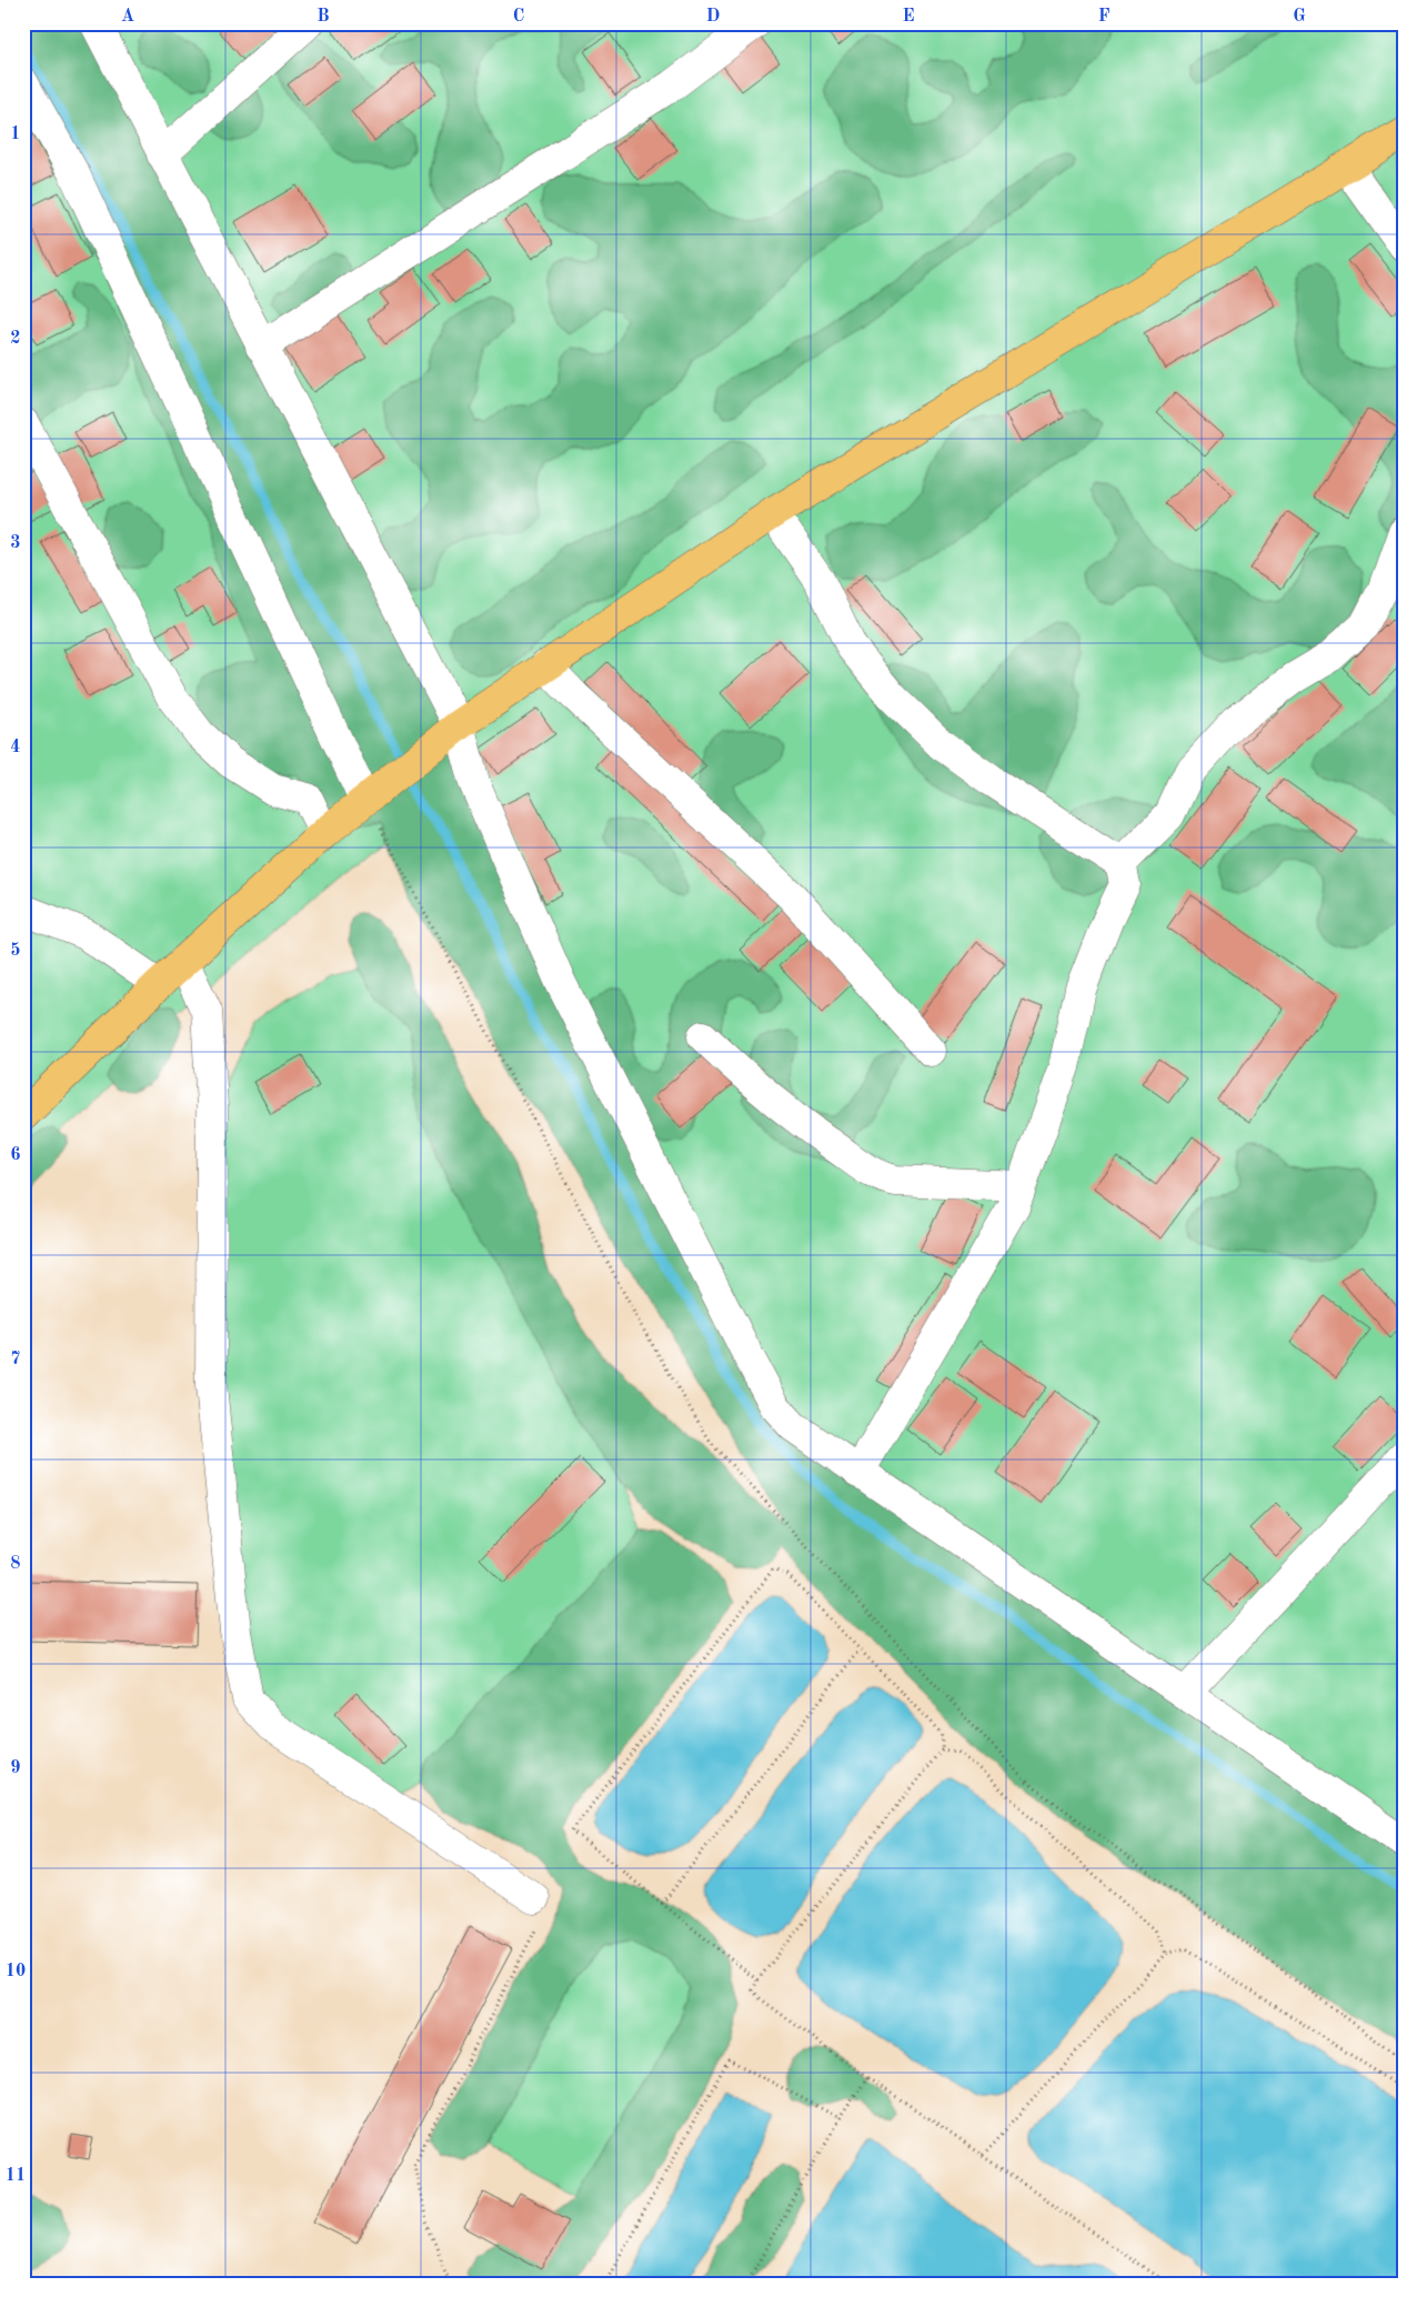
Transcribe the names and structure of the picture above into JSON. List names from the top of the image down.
{
  "grid": {
    "columns": [
      "A",
      "B",
      "C",
      "D",
      "E",
      "F",
      "G"
    ],
    "rows": [
      "1",
      "2",
      "3",
      "4",
      "5",
      "6",
      "7",
      "8",
      "9",
      "10",
      "11"
    ]
  }
}
